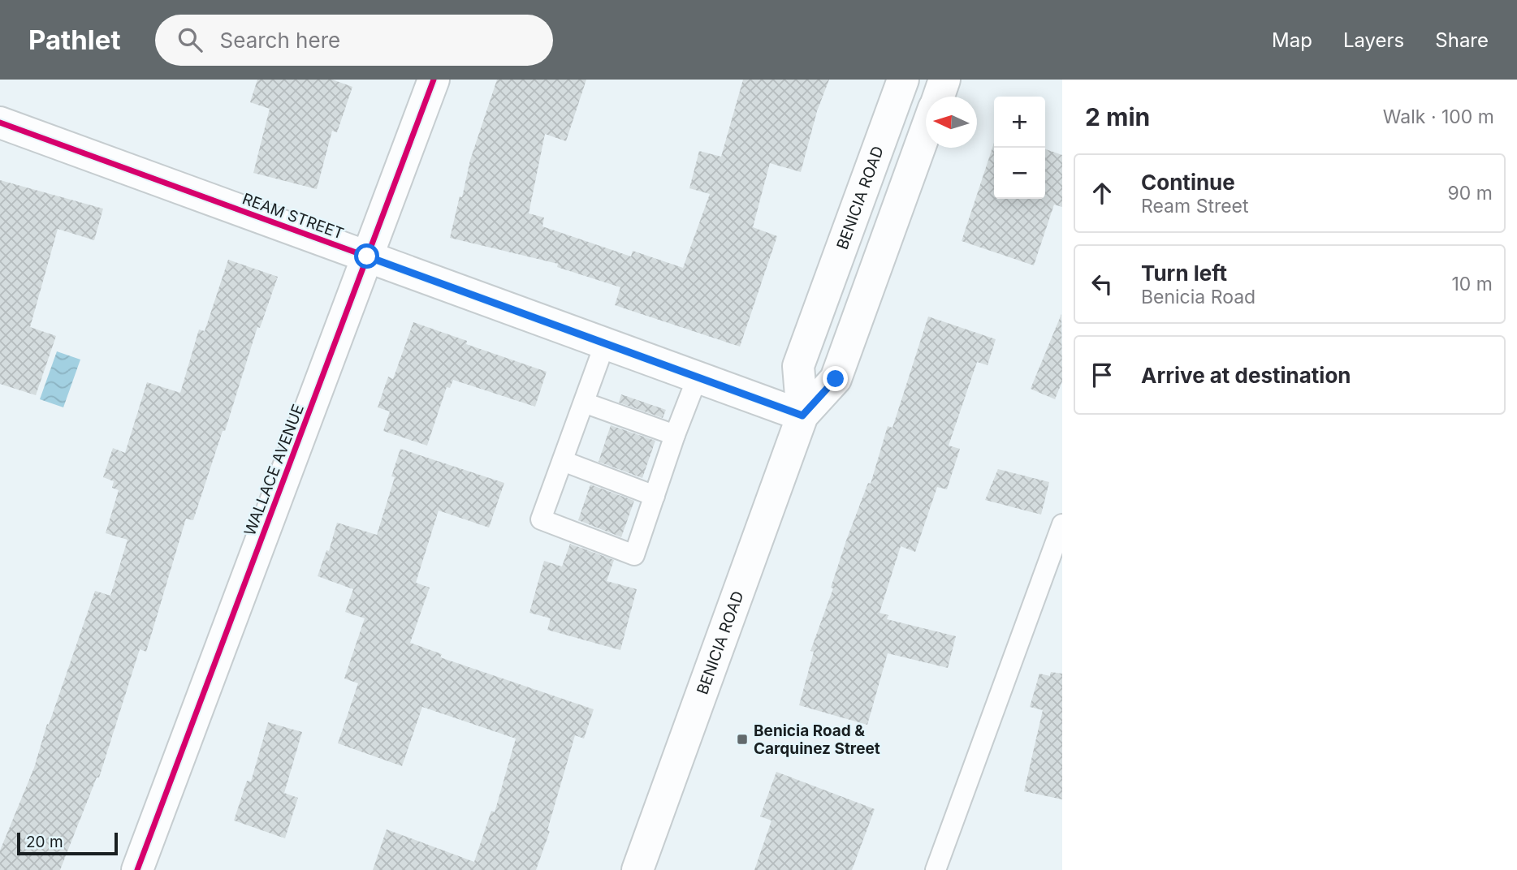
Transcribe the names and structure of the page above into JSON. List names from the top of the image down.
{
  "streets": {
    "street": ["BENICIA ROAD", "REAM STREET", "WALLACE AVENUE"]
  },
  "crossings": [
    ["BENICIA ROAD", "REAM STREET"],
    ["REAM STREET", "WALLACE AVENUE"]
  ],
  "places": {
    "transit": ["Benicia Road & Carquinez Street"]
  },
  "scale_bar": "20 m",
  "north": "left",
  "page": {
    "header": "Pathlet",
    "search": "Search here",
    "nav": ["Map", "Layers", "Share"],
    "heading": ["2 min", "Walk · 100 m"],
    "map_buttons": ["+", "−"],
    "list": [
      ["Continue", "Ream Street", "90 m"],
      ["Turn left", "Benicia Road", "10 m"],
      "Arrive at destination"
    ],
    "scale": "20 m"
  }
}
